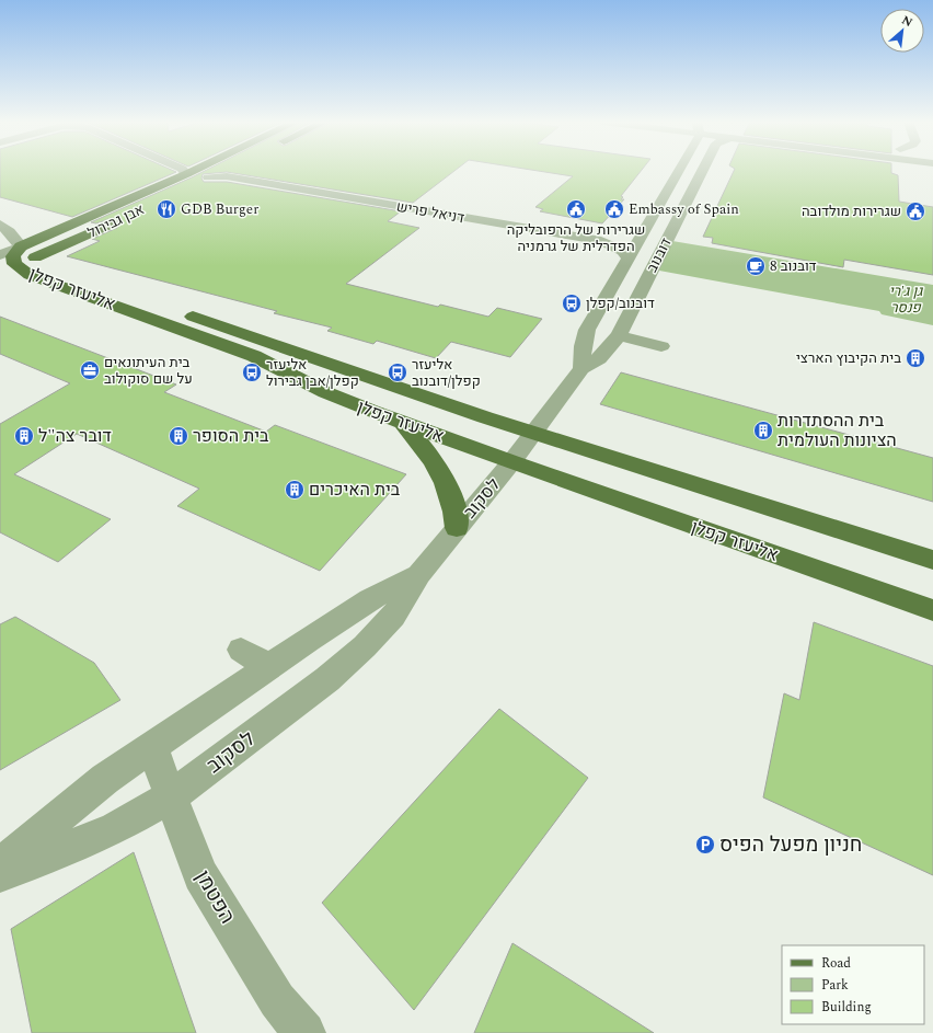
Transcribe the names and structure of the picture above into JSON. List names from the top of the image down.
{
  "streets": {
    "main road": ["אבן גבירול", "אליעזר קפלן"],
    "street": [
      "דניאל פריש",
      "דובנוב",
      "לסקוב",
      "הפטמן"
    ]
  },
  "crossings": [
    ["דניאל פריש", "דובנוב"],
    ["אבן גבירול", "אליעזר קפלן"],
    ["דובנוב", "אליעזר קפלן"],
    ["דובנוב", "לסקוב"],
    ["אליעזר קפלן", "לסקוב"],
    ["לסקוב", "הפטמן"]
  ],
  "parks": ["גן ג'רי פנסר"],
  "places": {
    "restaurant": ["GDB Burger"],
    "public building": ["שגרירות של הרפובליקה הפדרלית של גרמניה", "Embassy of Spain", "שגרירות מולדובה"],
    "cafe": ["דובנוב 8"],
    "bus stop": ["דובנוב/קפלן", "אליעזר קפלן/אבן גבירול", "אליעזר קפלן/דובנוב"],
    "building": [
      "בית הקיבוץ הארצי",
      "בית ההסתדרות הציונות העולמית",
      "דובר צה\"ל",
      "בית הסופר",
      "בית האיכרים"
    ],
    "office": ["בית העיתונאים על שם סוקולוב"],
    "parking": ["חניון מפעל הפיס"]
  },
  "legend": ["Road", "Park", "Building"],
  "north": "top right"
}
